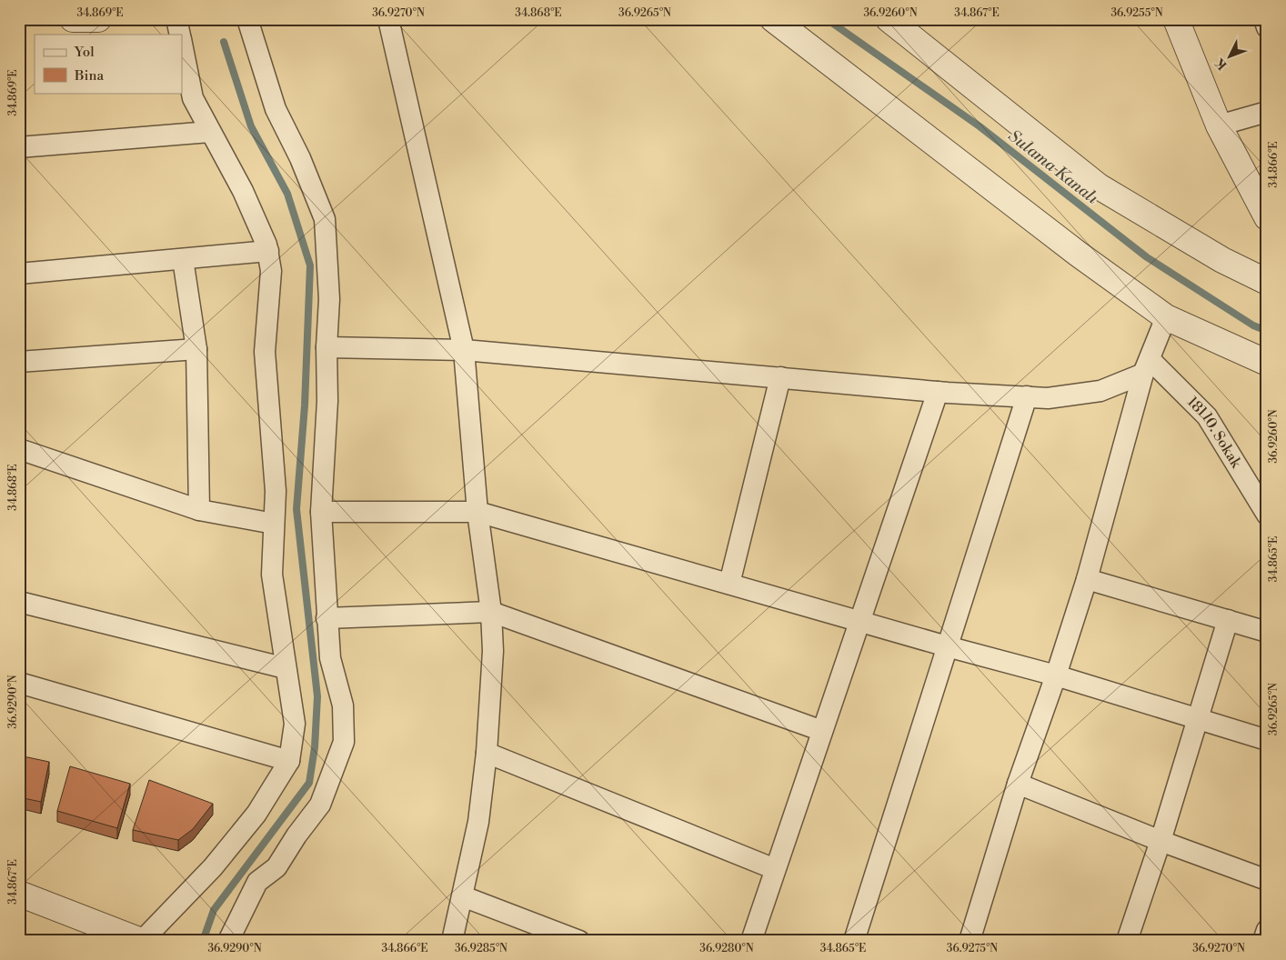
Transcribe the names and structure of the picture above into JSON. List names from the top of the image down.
{
  "streets": {
    "street": ["18110. Sokak"]
  },
  "water": ["Sulama Kanalı"],
  "legend": ["Yol", "Bina"],
  "north": "bottom left",
  "coordinates": [
    "34.869°E",
    "36.9270°N",
    "34.868°E",
    "36.9265°N",
    "36.9260°N",
    "34.867°E",
    "36.9255°N",
    "34.866°E",
    "34.865°E",
    "36.9290°N",
    "36.9285°N",
    "36.9280°N",
    "36.9275°N"
  ]
}
